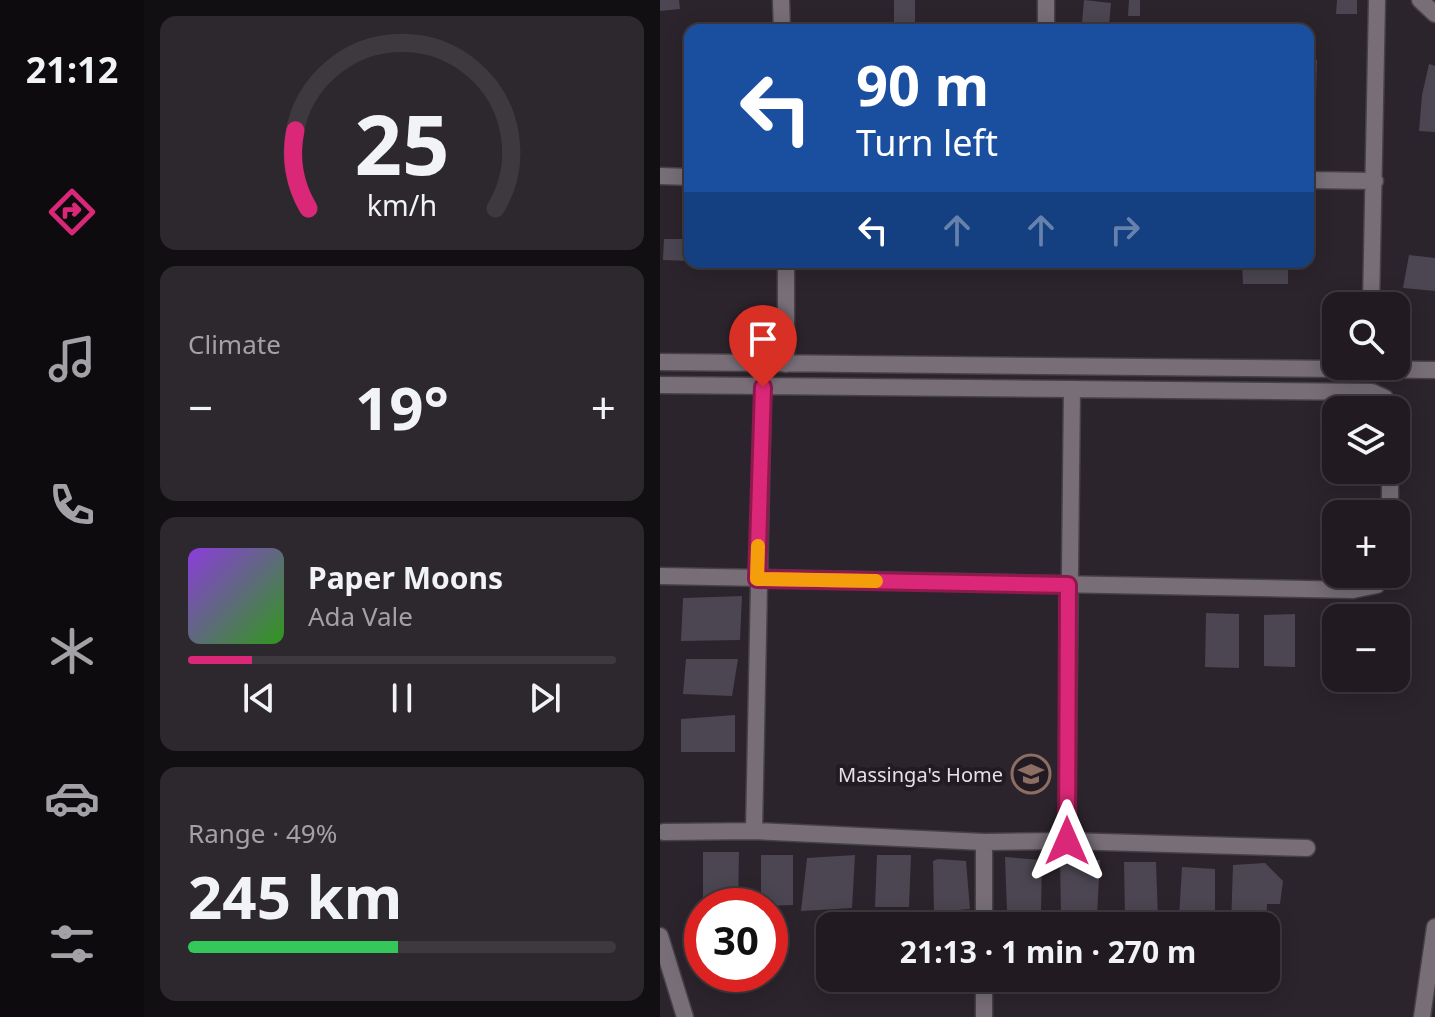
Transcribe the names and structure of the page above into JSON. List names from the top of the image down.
{
  "places": {
    "school or university": ["Massinga's Home"]
  },
  "page": {
    "tabs": "21:12",
    "turn": ["90 m", "Turn left"],
    "tile": [
      "Climate",
      ["Range · 49%", "245 km"]
    ],
    "map_buttons": ["+", "−"],
    "heat": ["−", "19°", "+"],
    "song": ["Paper Moons", "Ada Vale"],
    "limit": "30",
    "trip": "21:13 · 1 min · 270 m",
    "gauge": ["25", "km/h"]
  }
}
